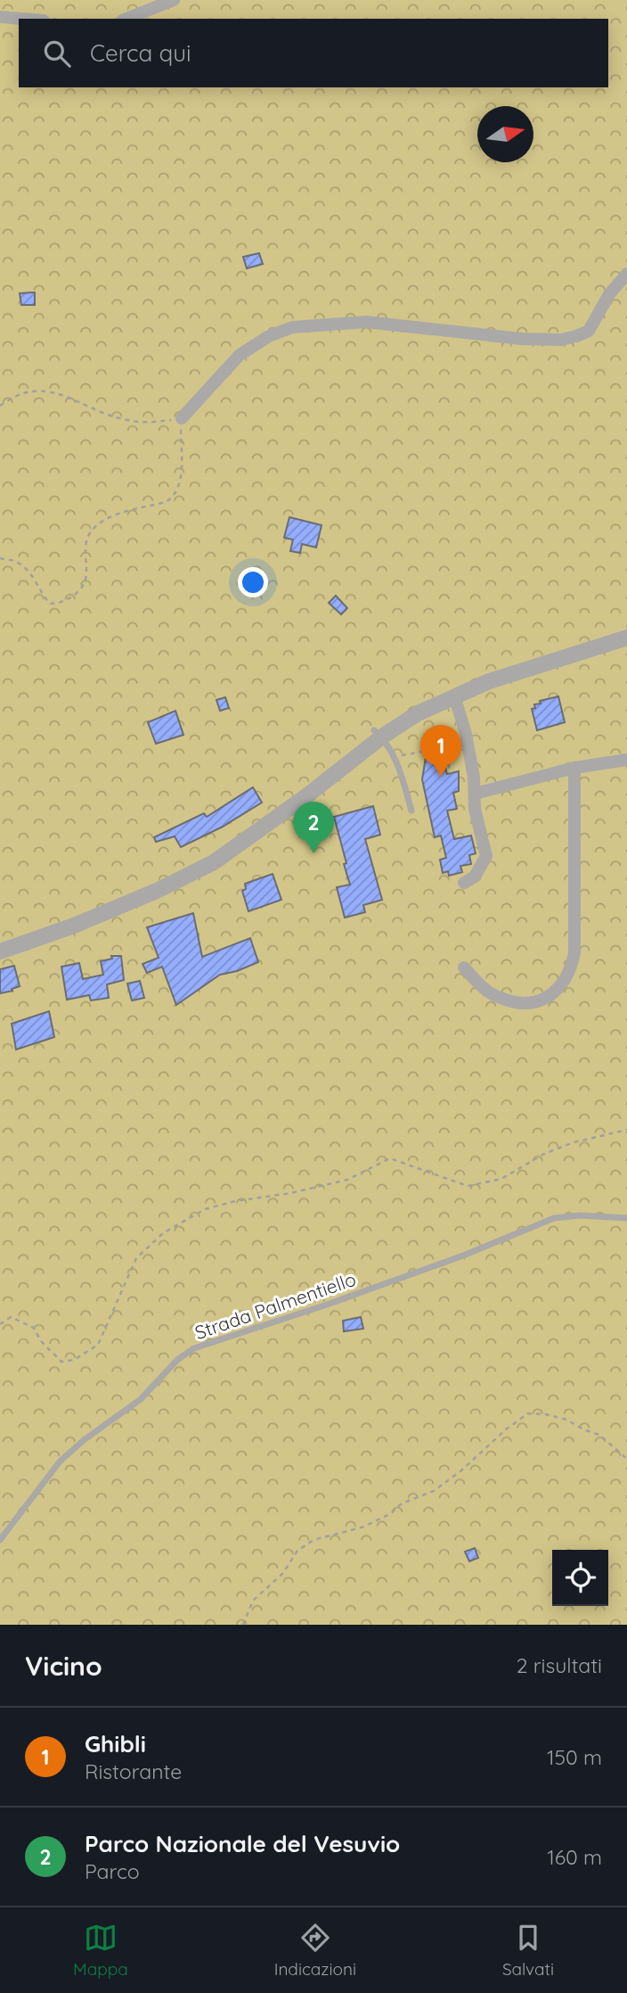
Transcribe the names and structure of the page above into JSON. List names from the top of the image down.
{
  "streets": {
    "lane": ["Strada Palmentiello"]
  },
  "north": "right",
  "page": {
    "search": "Cerca qui",
    "pins": ["1", "2"],
    "heading": ["Vicino", "2 risultati"],
    "list": [
      {
        "mark": "1",
        "name": "Ghibli",
        "note": "Ristorante",
        "value": "150 m"
      },
      {
        "mark": "2",
        "name": "Parco Nazionale del Vesuvio",
        "note": "Parco",
        "value": "160 m"
      }
    ],
    "nav": ["Mappa", "Indicazioni", "Salvati"]
  }
}
